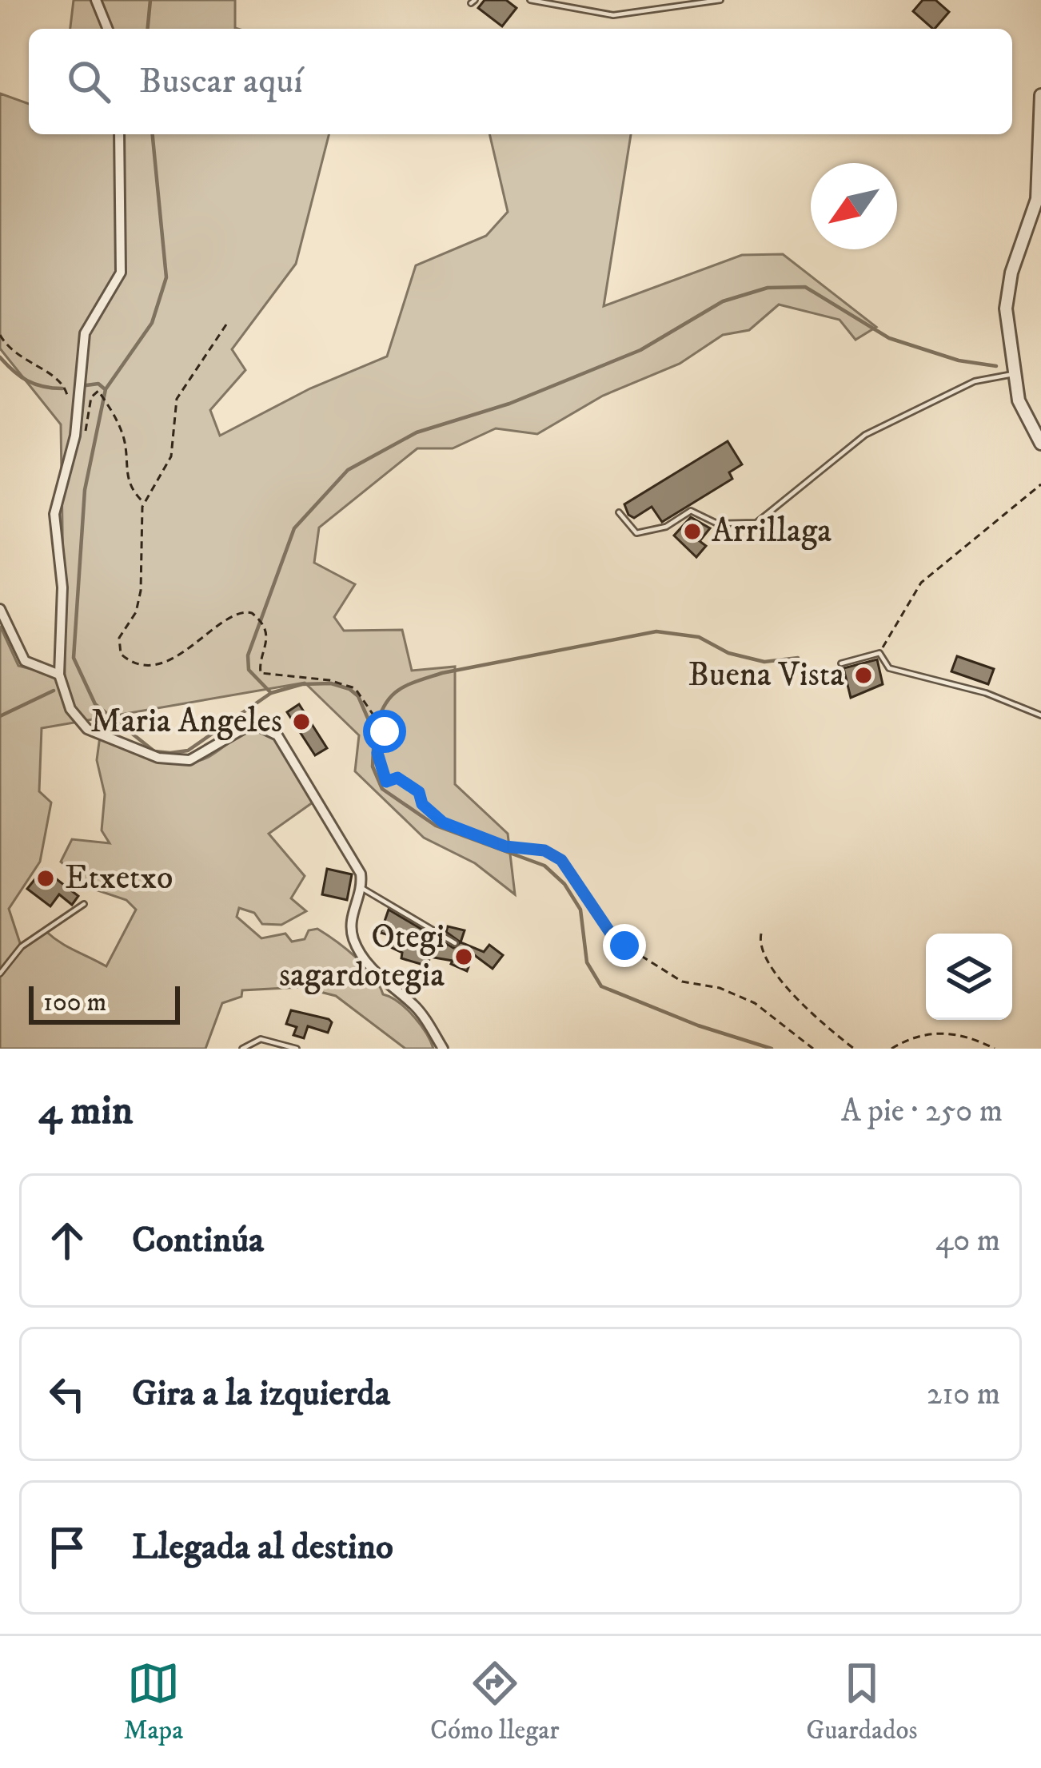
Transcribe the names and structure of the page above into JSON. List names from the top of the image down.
{
  "places": [
    "Arrillaga",
    "Buena Vista",
    "Maria Angeles",
    "Etxetxo",
    "Otegi sagardotegia"
  ],
  "scale_bar": "100 m",
  "north": "bottom left",
  "page": {
    "search": "Buscar aquí",
    "scale": "100 m",
    "heading": ["4 min", "A pie · 250 m"],
    "list": [
      ["Continúa", "40 m"],
      ["Gira a la izquierda", "210 m"],
      "Llegada al destino"
    ],
    "nav": ["Mapa", "Cómo llegar", "Guardados"]
  }
}
